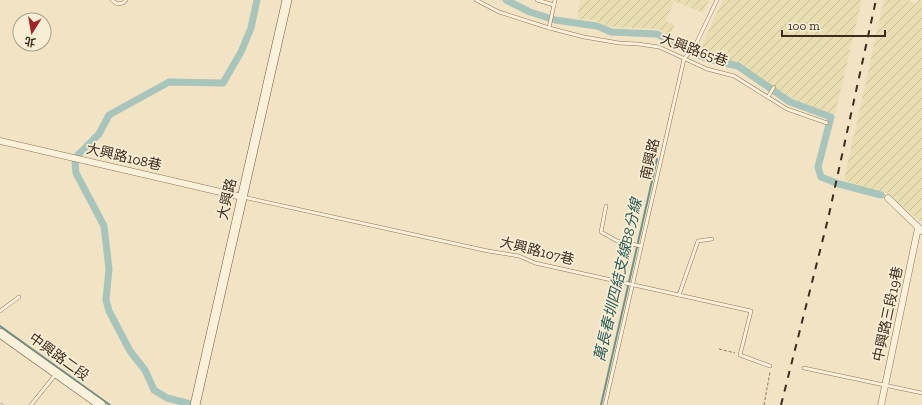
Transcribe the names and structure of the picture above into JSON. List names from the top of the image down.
{
  "streets": {
    "street": [
      "大興路108巷",
      "大興路",
      "中興路三段19巷",
      "中興路二段"
    ],
    "lane": ["大興路65巷", "南興路", "大興路107巷"]
  },
  "crossings": [
    ["大興路65巷", "南興路"],
    ["大興路108巷", "大興路"],
    ["大興路108巷", "大興路107巷"],
    ["南興路", "大興路107巷"],
    ["大興路", "大興路107巷"]
  ],
  "water": ["萬長春圳四結支線B8分線"],
  "scale_bar": "100 m",
  "north": "bottom"
}
